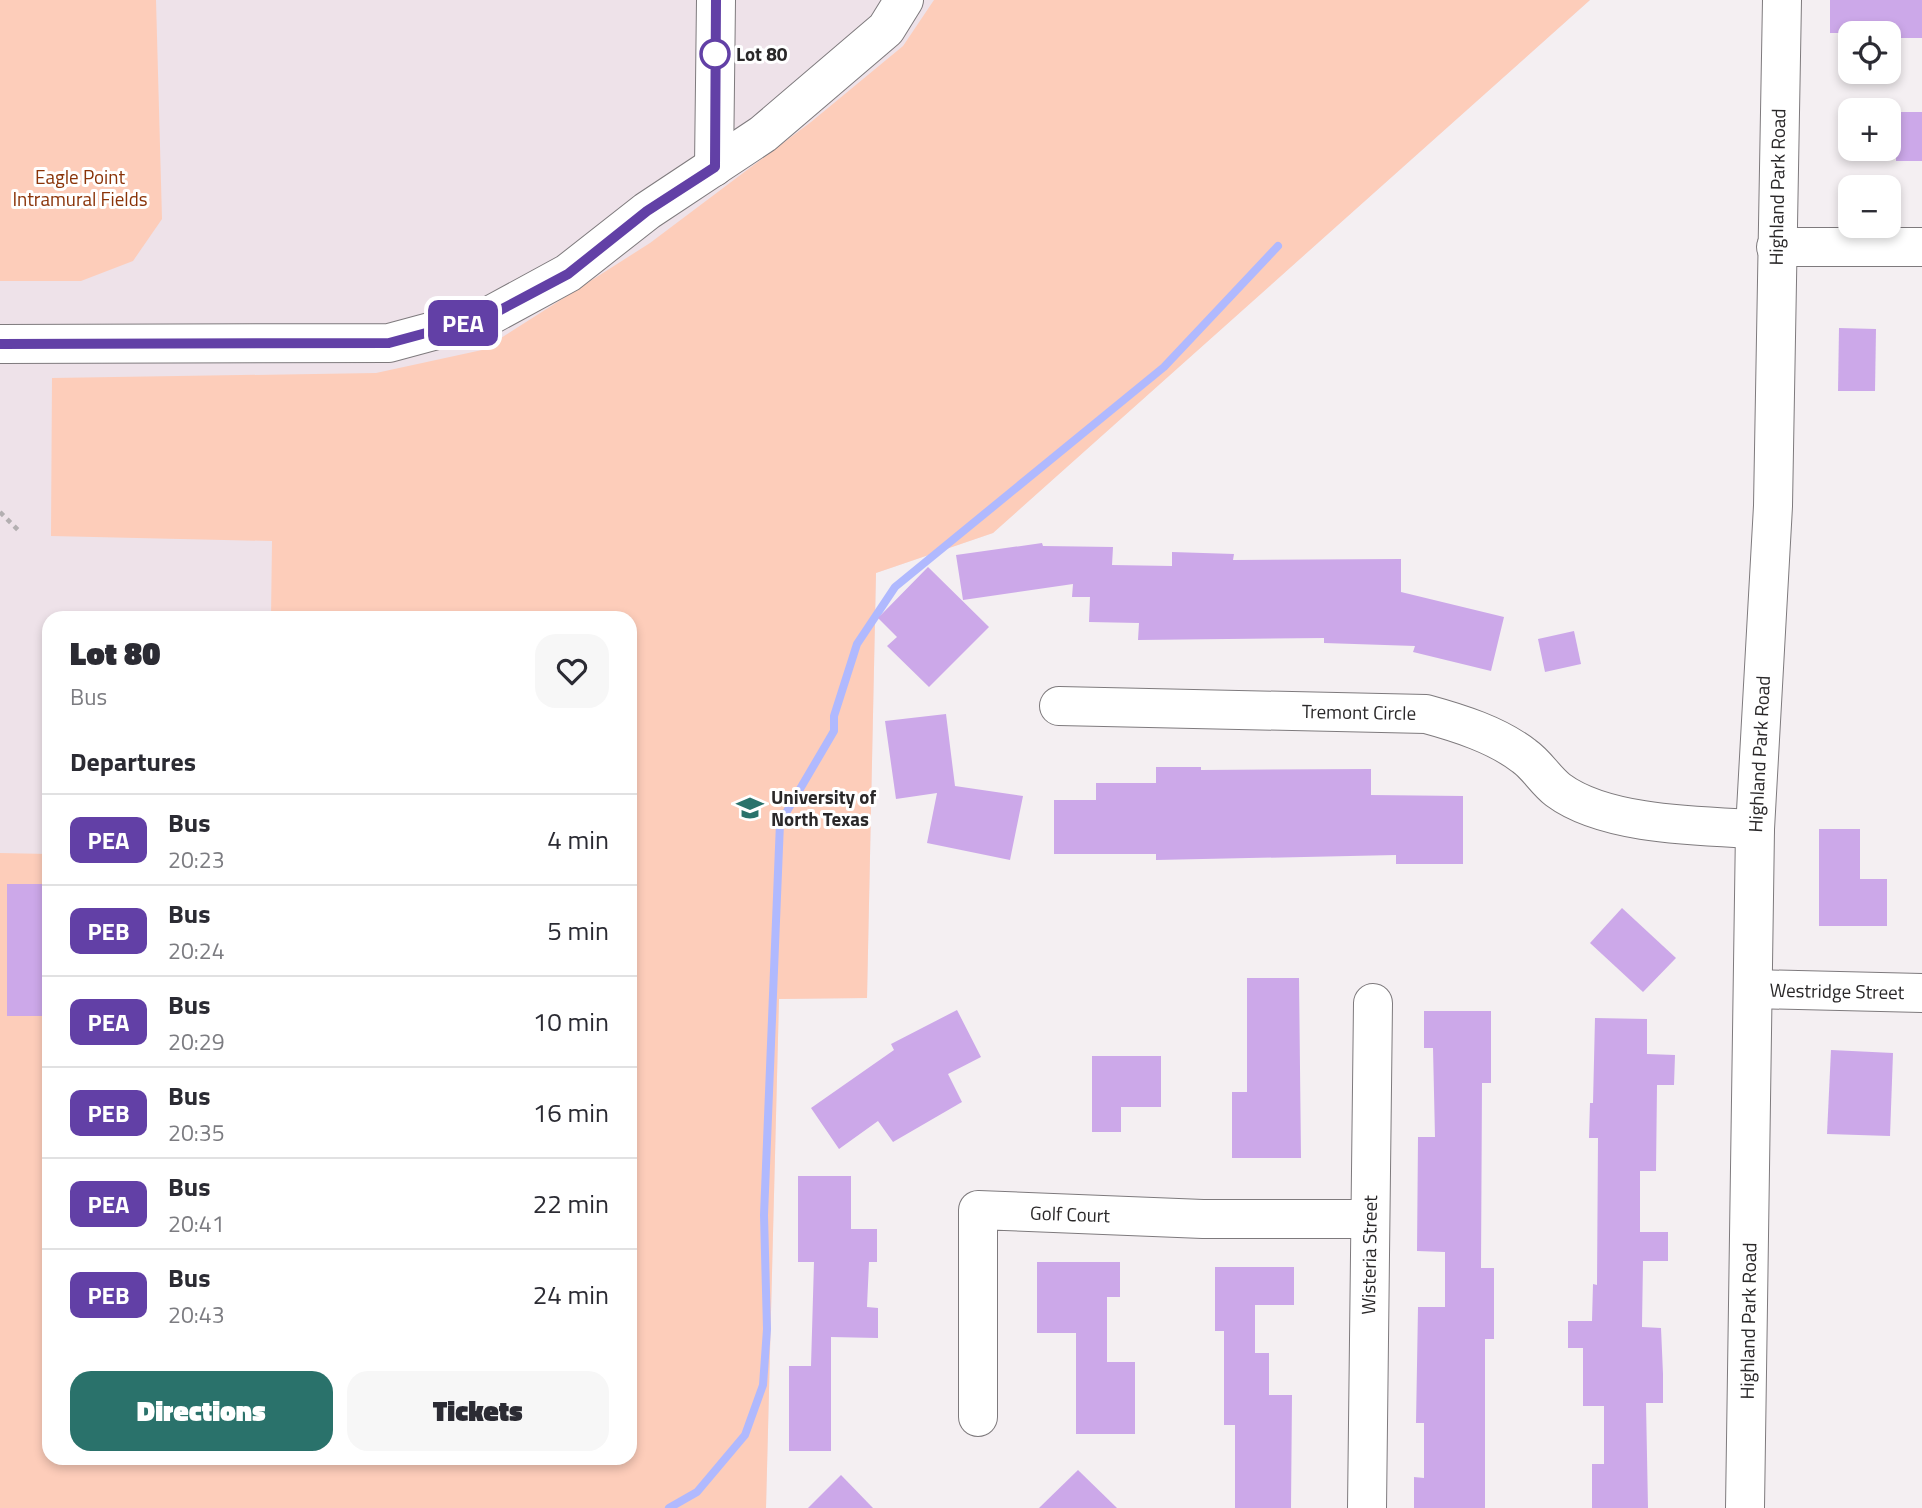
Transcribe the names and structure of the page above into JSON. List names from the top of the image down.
{
  "streets": {
    "street": [
      "Highland Park Road",
      "Tremont Circle",
      "Westridge Street",
      "Golf Court",
      "Wisteria Street"
    ]
  },
  "crossings": [
    ["Highland Park Road", "Tremont Circle"],
    ["Highland Park Road", "Westridge Street"],
    ["Golf Court", "Wisteria Street"]
  ],
  "parks": ["Eagle Point Intramural Fields"],
  "places": {
    "other": ["Lot 80"],
    "school or university": ["University of North Texas"]
  },
  "lines": ["bus line PEA"],
  "page": {
    "on_map": "PEA",
    "map_buttons": ["+", "−"],
    "heading": [
      ["Lot 80", "Bus"],
      "Departures"
    ],
    "list": [
      {
        "mark": "PEA",
        "name": "Bus",
        "note": "20:23",
        "value": "4 min"
      },
      {
        "mark": "PEB",
        "name": "Bus",
        "note": "20:24",
        "value": "5 min"
      },
      {
        "mark": "PEA",
        "name": "Bus",
        "note": "20:29",
        "value": "10 min"
      },
      {
        "mark": "PEB",
        "name": "Bus",
        "note": "20:35",
        "value": "16 min"
      },
      {
        "mark": "PEA",
        "name": "Bus",
        "note": "20:41",
        "value": "22 min"
      },
      {
        "mark": "PEB",
        "name": "Bus",
        "note": "20:43",
        "value": "24 min"
      }
    ],
    "buttons": ["Directions", "Tickets"]
  }
}
